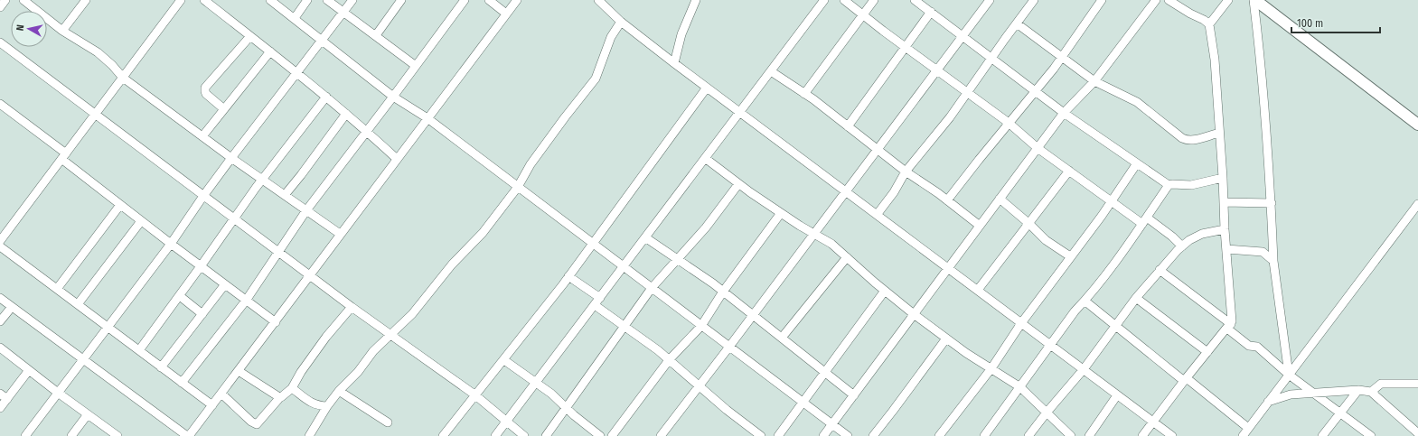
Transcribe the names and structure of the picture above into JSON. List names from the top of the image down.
{
  "scale_bar": "100 m",
  "north": "left"
}
